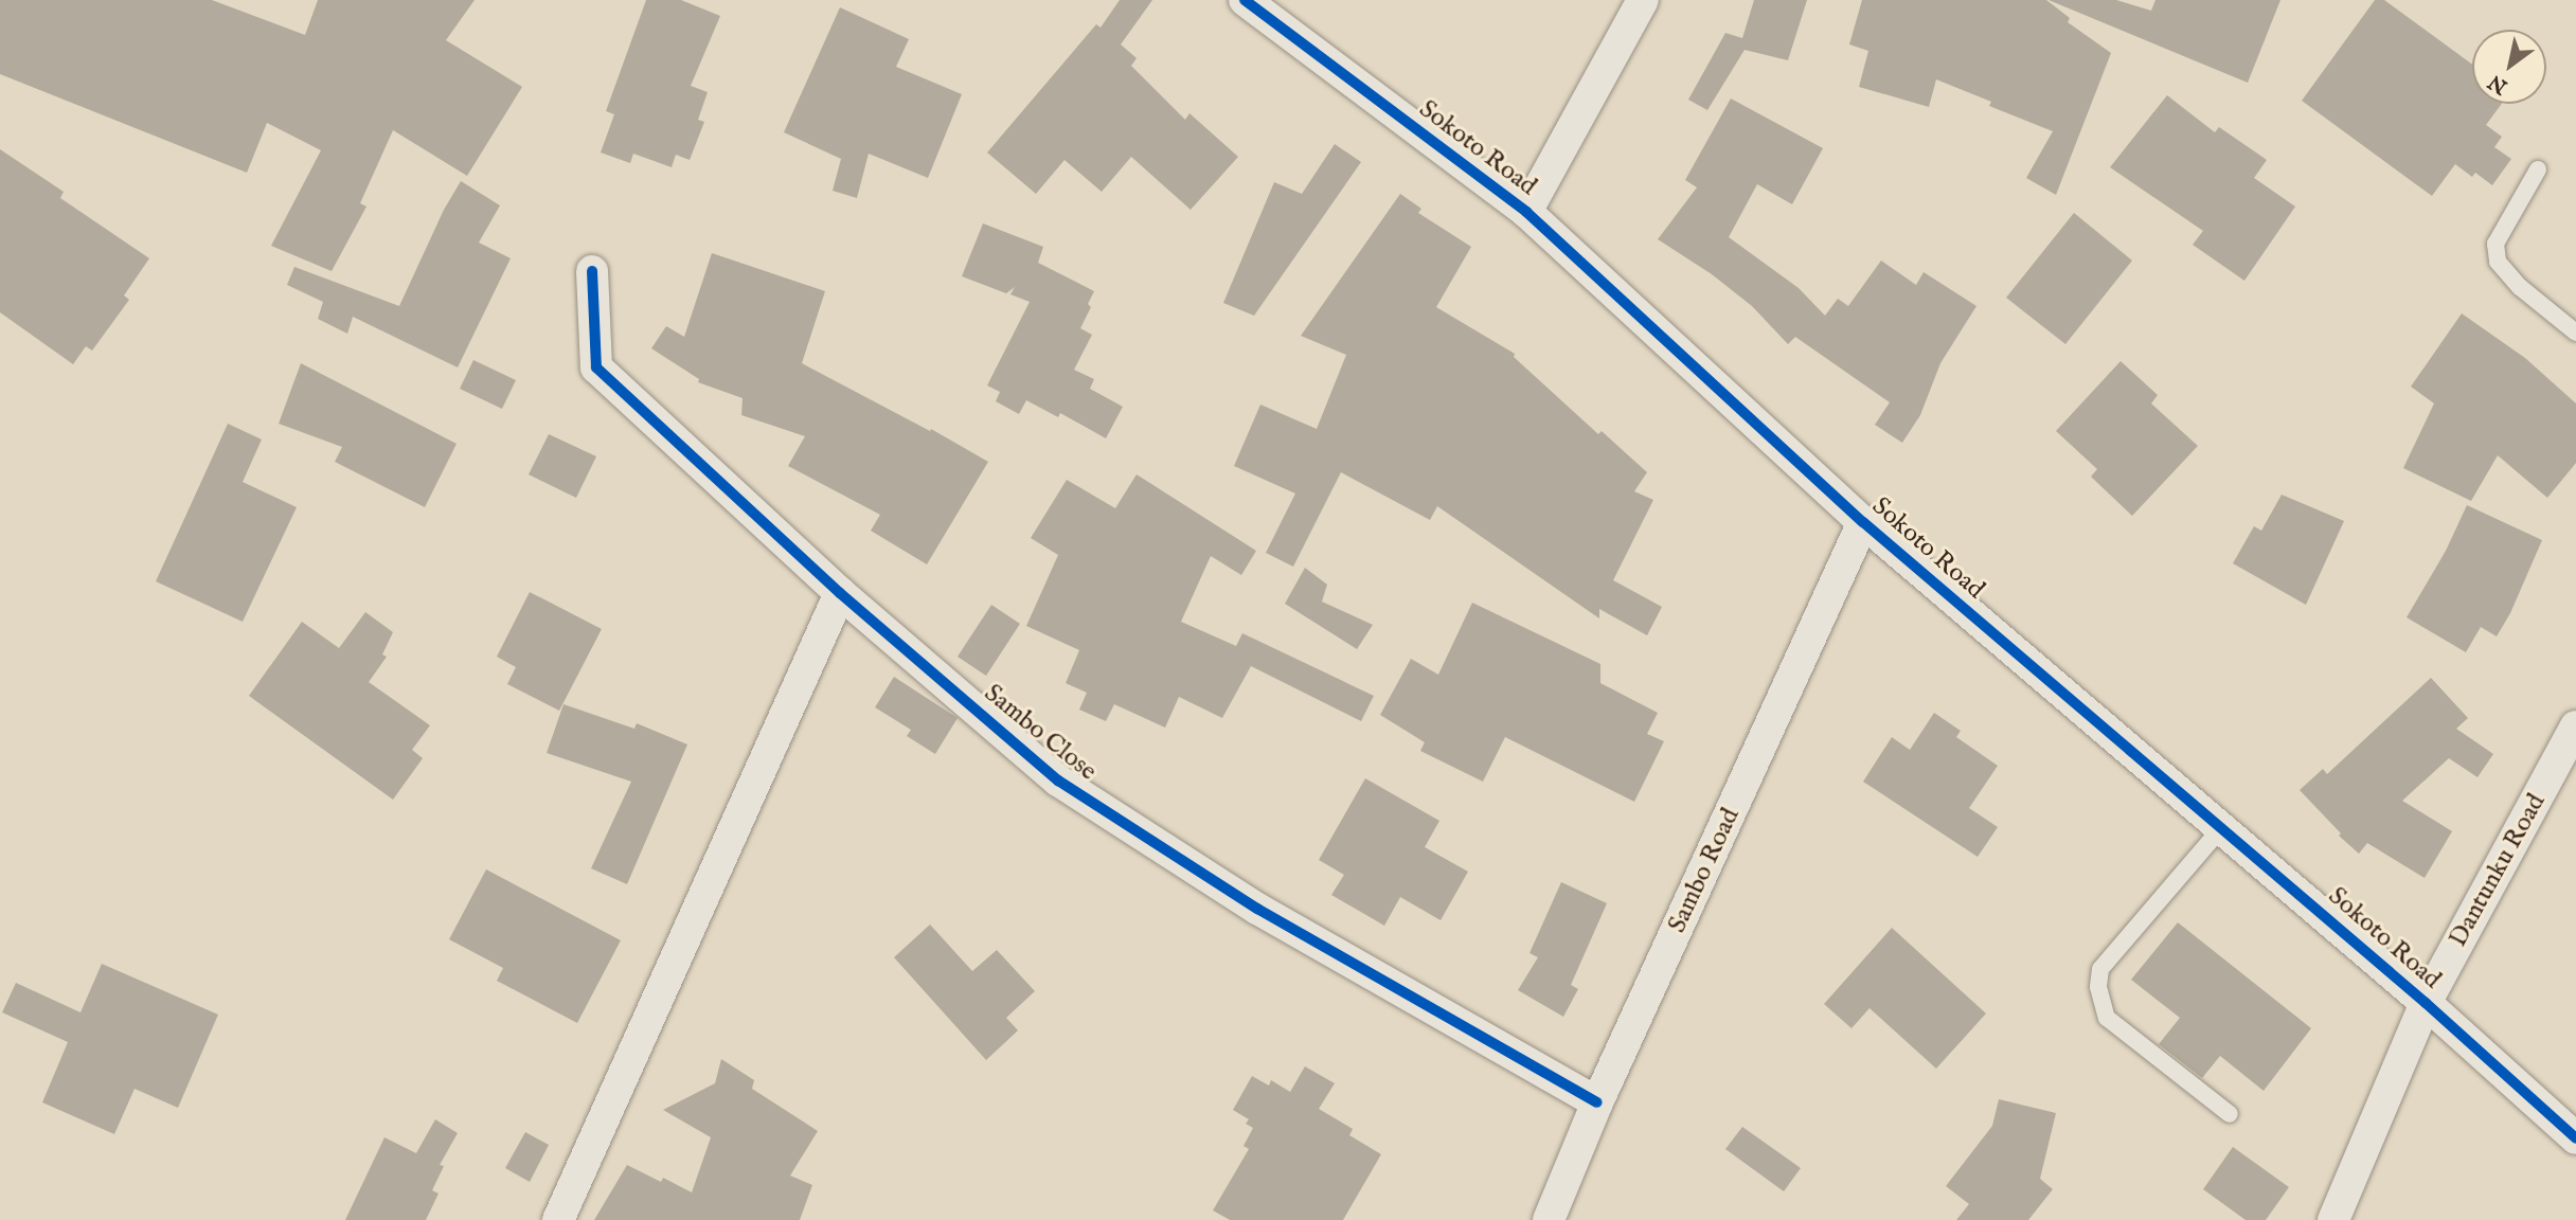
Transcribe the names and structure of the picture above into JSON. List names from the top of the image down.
{
  "streets": {
    "street": [
      "Sokoto Road",
      "Sambo Close",
      "Sambo Road",
      "Dantunku Road"
    ]
  },
  "crossings": [
    ["Sokoto Road", "Sambo Road"],
    ["Sokoto Road", "Dantunku Road"],
    ["Sambo Close", "Sambo Road"]
  ],
  "north": "bottom left"
}
